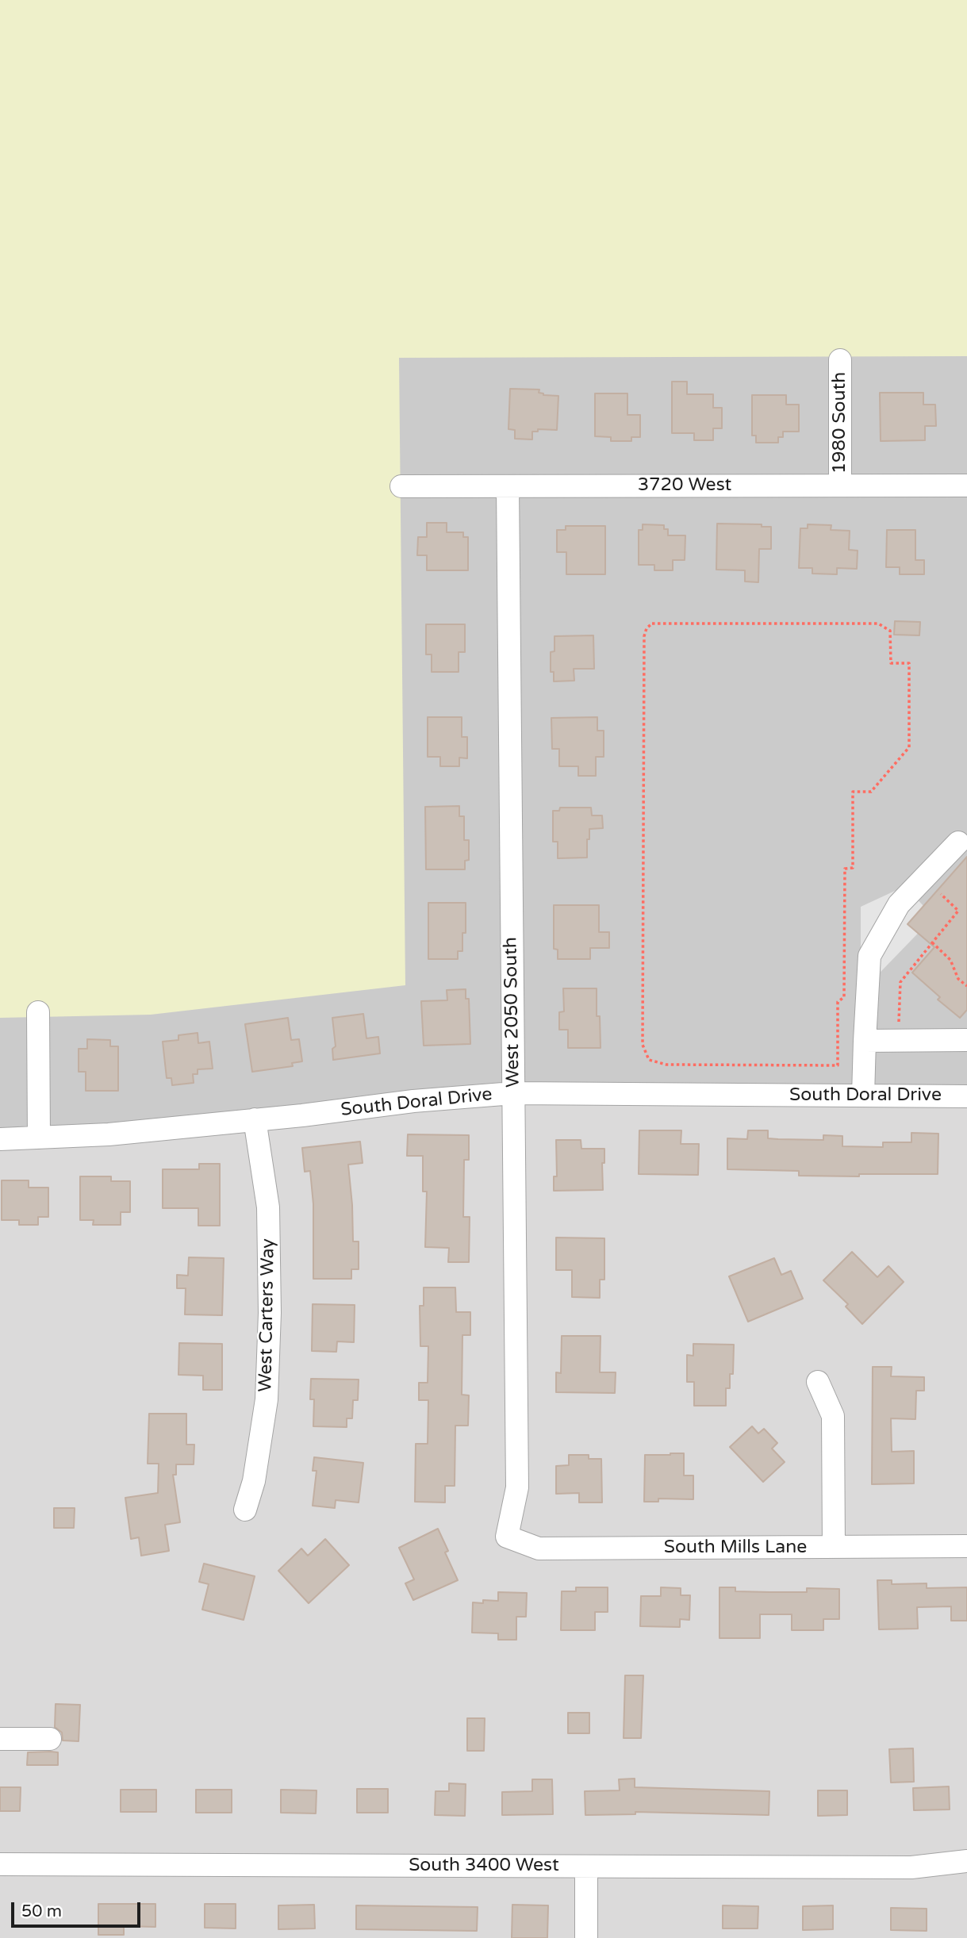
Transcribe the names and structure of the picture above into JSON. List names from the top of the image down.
{
  "streets": {
    "street": [
      "1980 South",
      "3720 West",
      "West 2050 South",
      "South Doral Drive",
      "West Carters Way",
      "South Mills Lane",
      "South 3400 West"
    ]
  },
  "crossings": [
    ["1980 South", "3720 West"],
    ["3720 West", "West 2050 South"],
    ["West 2050 South", "South Doral Drive"],
    ["West 2050 South", "South Mills Lane"],
    ["South Doral Drive", "West Carters Way"]
  ],
  "scale_bar": "50 m"
}
